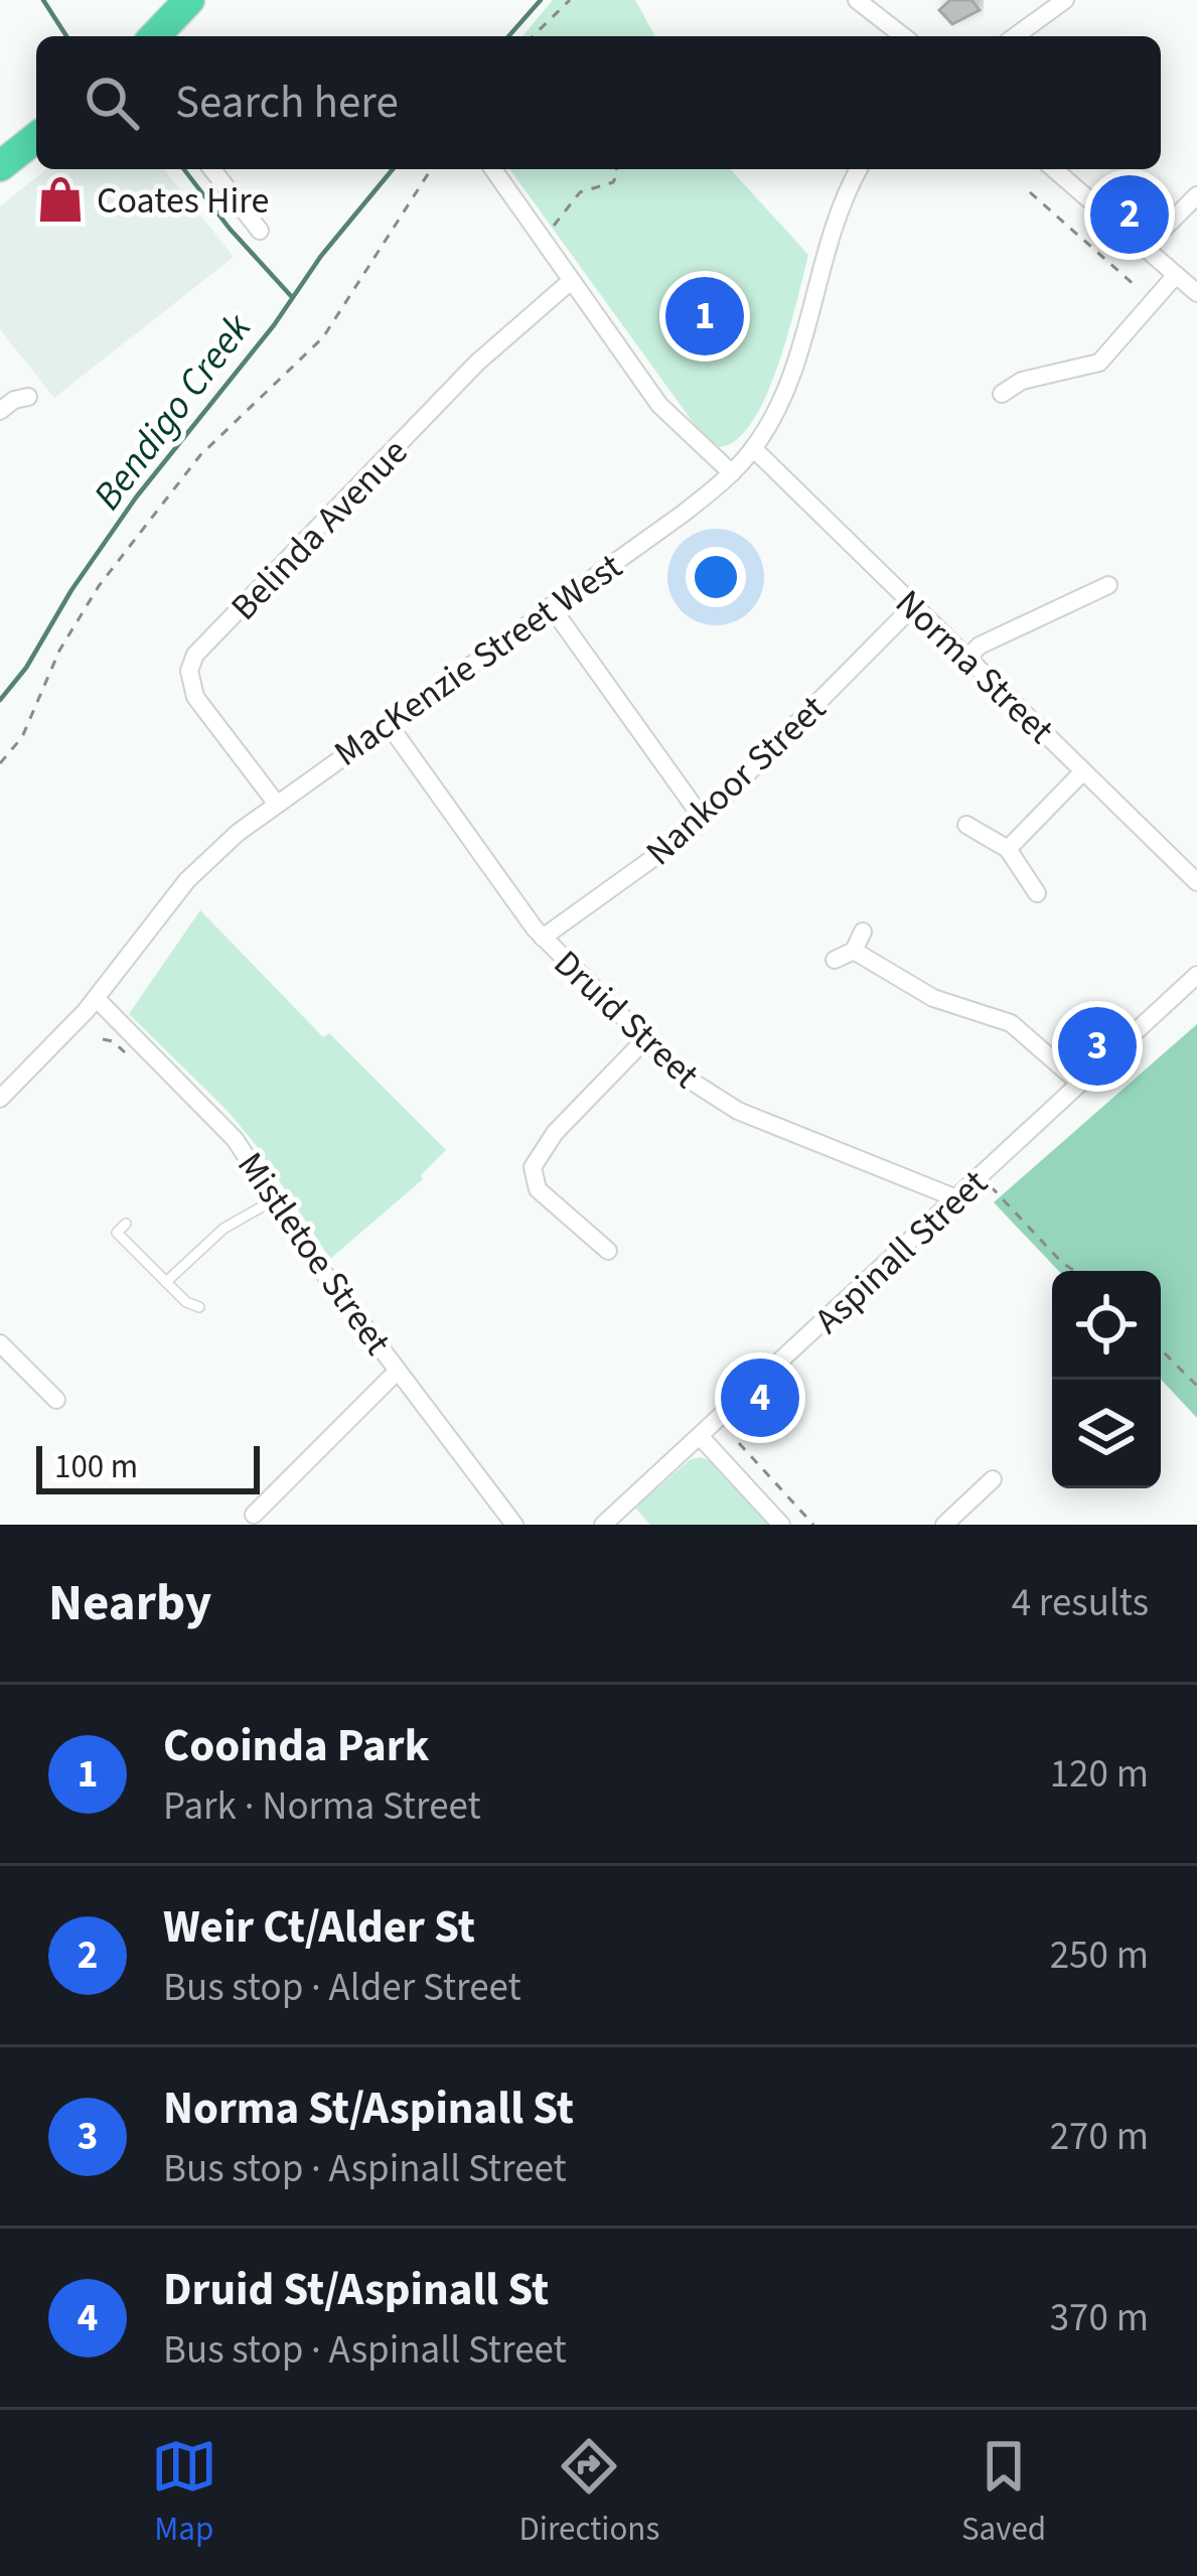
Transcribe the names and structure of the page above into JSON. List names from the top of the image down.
{
  "streets": {
    "street": [
      "Belinda Avenue",
      "MacKenzie Street West",
      "Norma Street",
      "Nankoor Street",
      "Druid Street",
      "Aspinall Street",
      "Mistletoe Street"
    ]
  },
  "crossings": [
    ["Belinda Avenue", "MacKenzie Street West"],
    ["MacKenzie Street West", "Norma Street"],
    ["MacKenzie Street West", "Druid Street"],
    ["MacKenzie Street West", "Mistletoe Street"],
    ["Norma Street", "Nankoor Street"],
    ["Nankoor Street", "Druid Street"],
    ["Druid Street", "Aspinall Street"]
  ],
  "water": ["Bendigo Creek"],
  "places": {
    "shop": ["Coates Hire"]
  },
  "scale_bar": "100 m",
  "page": {
    "search": "Search here",
    "pins": [
      "2",
      "1",
      "3",
      "4"
    ],
    "scale": "100 m",
    "heading": ["Nearby", "4 results"],
    "list": [
      {
        "mark": "1",
        "name": "Cooinda Park",
        "note": "Park · Norma Street",
        "value": "120 m"
      },
      {
        "mark": "2",
        "name": "Weir Ct/Alder St",
        "note": "Bus stop · Alder Street",
        "value": "250 m"
      },
      {
        "mark": "3",
        "name": "Norma St/Aspinall St",
        "note": "Bus stop · Aspinall Street",
        "value": "270 m"
      },
      {
        "mark": "4",
        "name": "Druid St/Aspinall St",
        "note": "Bus stop · Aspinall Street",
        "value": "370 m"
      }
    ],
    "nav": ["Map", "Directions", "Saved"]
  }
}
